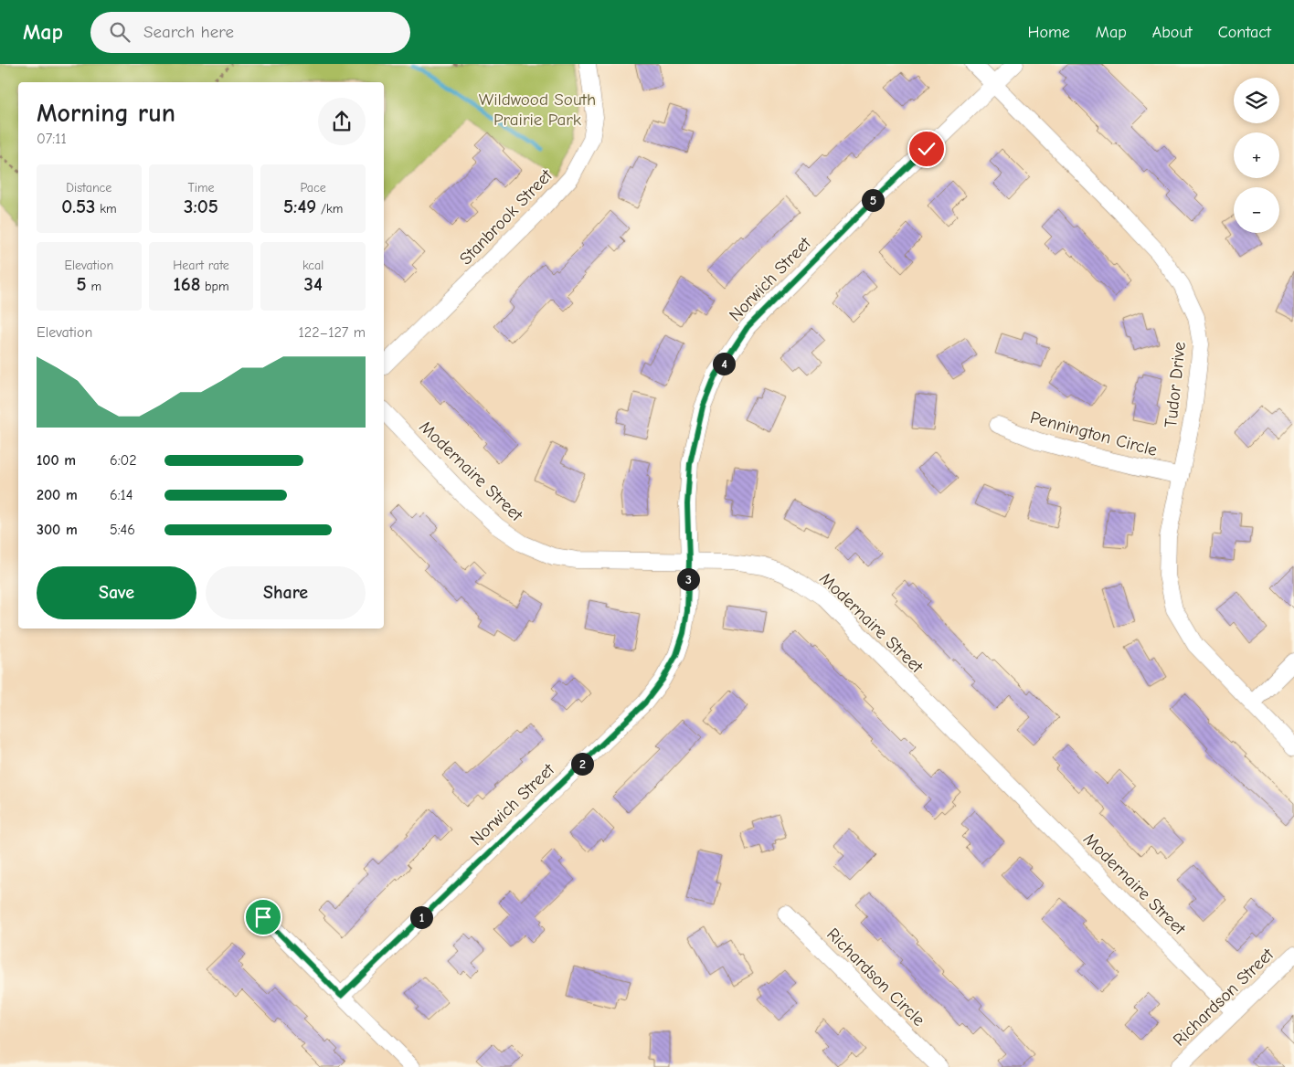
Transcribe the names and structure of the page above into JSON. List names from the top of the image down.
{
  "streets": {
    "street": [
      "Stanbrook Street",
      "Norwich Street",
      "Tudor Drive",
      "Pennington Circle",
      "Modernaire Street",
      "Richardson Circle",
      "Richardson Street"
    ]
  },
  "crossings": [
    ["Norwich Street", "Tudor Drive"],
    ["Norwich Street", "Modernaire Street"],
    ["Tudor Drive", "Pennington Circle"],
    ["Modernaire Street", "Richardson Street"]
  ],
  "parks": ["Wildwood South Prairie Park"],
  "page": {
    "header": "Map",
    "search": "Search here",
    "nav": [
      "Home",
      "Map",
      "About",
      "Contact"
    ],
    "map_buttons": ["+", "−"],
    "heading": ["Morning run", "07:11"],
    "stats": [
      ["Distance", "0.53 km"],
      ["Time", "3:05"],
      ["Pace", "5:49 /km"],
      ["Elevation", "5 m"],
      ["Heart rate", "168 bpm"],
      ["kcal", "34"]
    ],
    "pins": [
      "5",
      "4",
      "3",
      "2",
      "1"
    ],
    "chart": ["Elevation", "122–127 m"],
    "list": [
      {
        "name": "100 m",
        "note": "6:02"
      },
      {
        "name": "200 m",
        "note": "6:14"
      },
      {
        "name": "300 m",
        "note": "5:46"
      }
    ],
    "buttons": ["Save", "Share"]
  }
}
